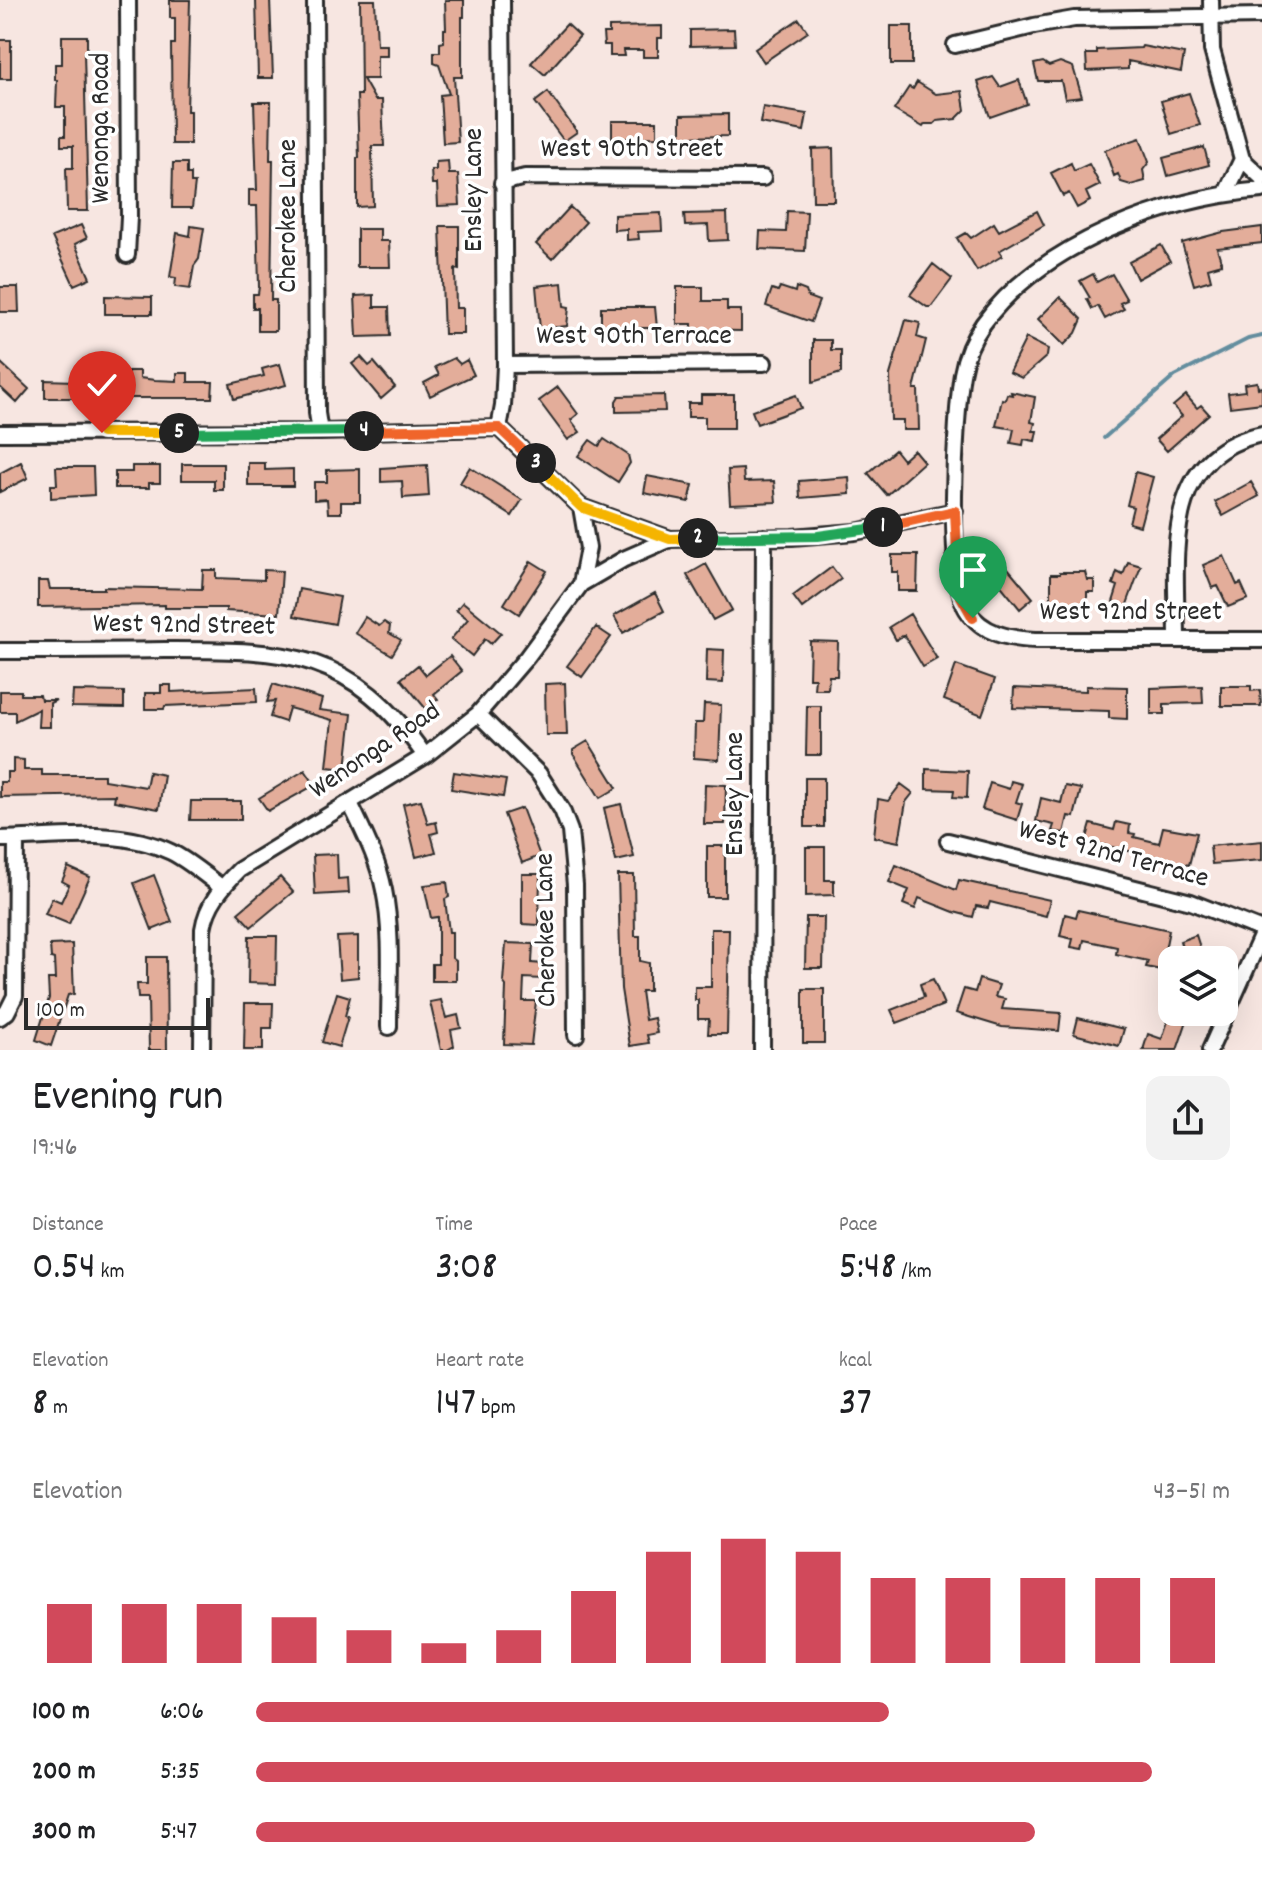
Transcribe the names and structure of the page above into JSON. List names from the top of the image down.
{
  "streets": {
    "street": [
      "Wenonga Road",
      "West 90th Street",
      "Ensley Lane",
      "Cherokee Lane",
      "West 90th Terrace",
      "West 92nd Street",
      "West 92nd Terrace"
    ]
  },
  "crossings": [
    ["Wenonga Road", "Cherokee Lane"],
    ["Wenonga Road", "West 92nd Street"],
    ["West 90th Street", "Ensley Lane"],
    ["Ensley Lane", "West 90th Terrace"]
  ],
  "scale_bar": "100 m",
  "page": {
    "pins": [
      "4",
      "5",
      "3",
      "1",
      "2"
    ],
    "scale": "100 m",
    "heading": ["Evening run", "19:46"],
    "stats": [
      ["Distance", "0.54 km"],
      ["Time", "3:08"],
      ["Pace", "5:48 /km"],
      ["Elevation", "8 m"],
      ["Heart rate", "147 bpm"],
      ["kcal", "37"]
    ],
    "chart": ["Elevation", "43–51 m"],
    "list": [
      {
        "name": "100 m",
        "note": "6:06"
      },
      {
        "name": "200 m",
        "note": "5:35"
      },
      {
        "name": "300 m",
        "note": "5:47"
      }
    ]
  }
}
